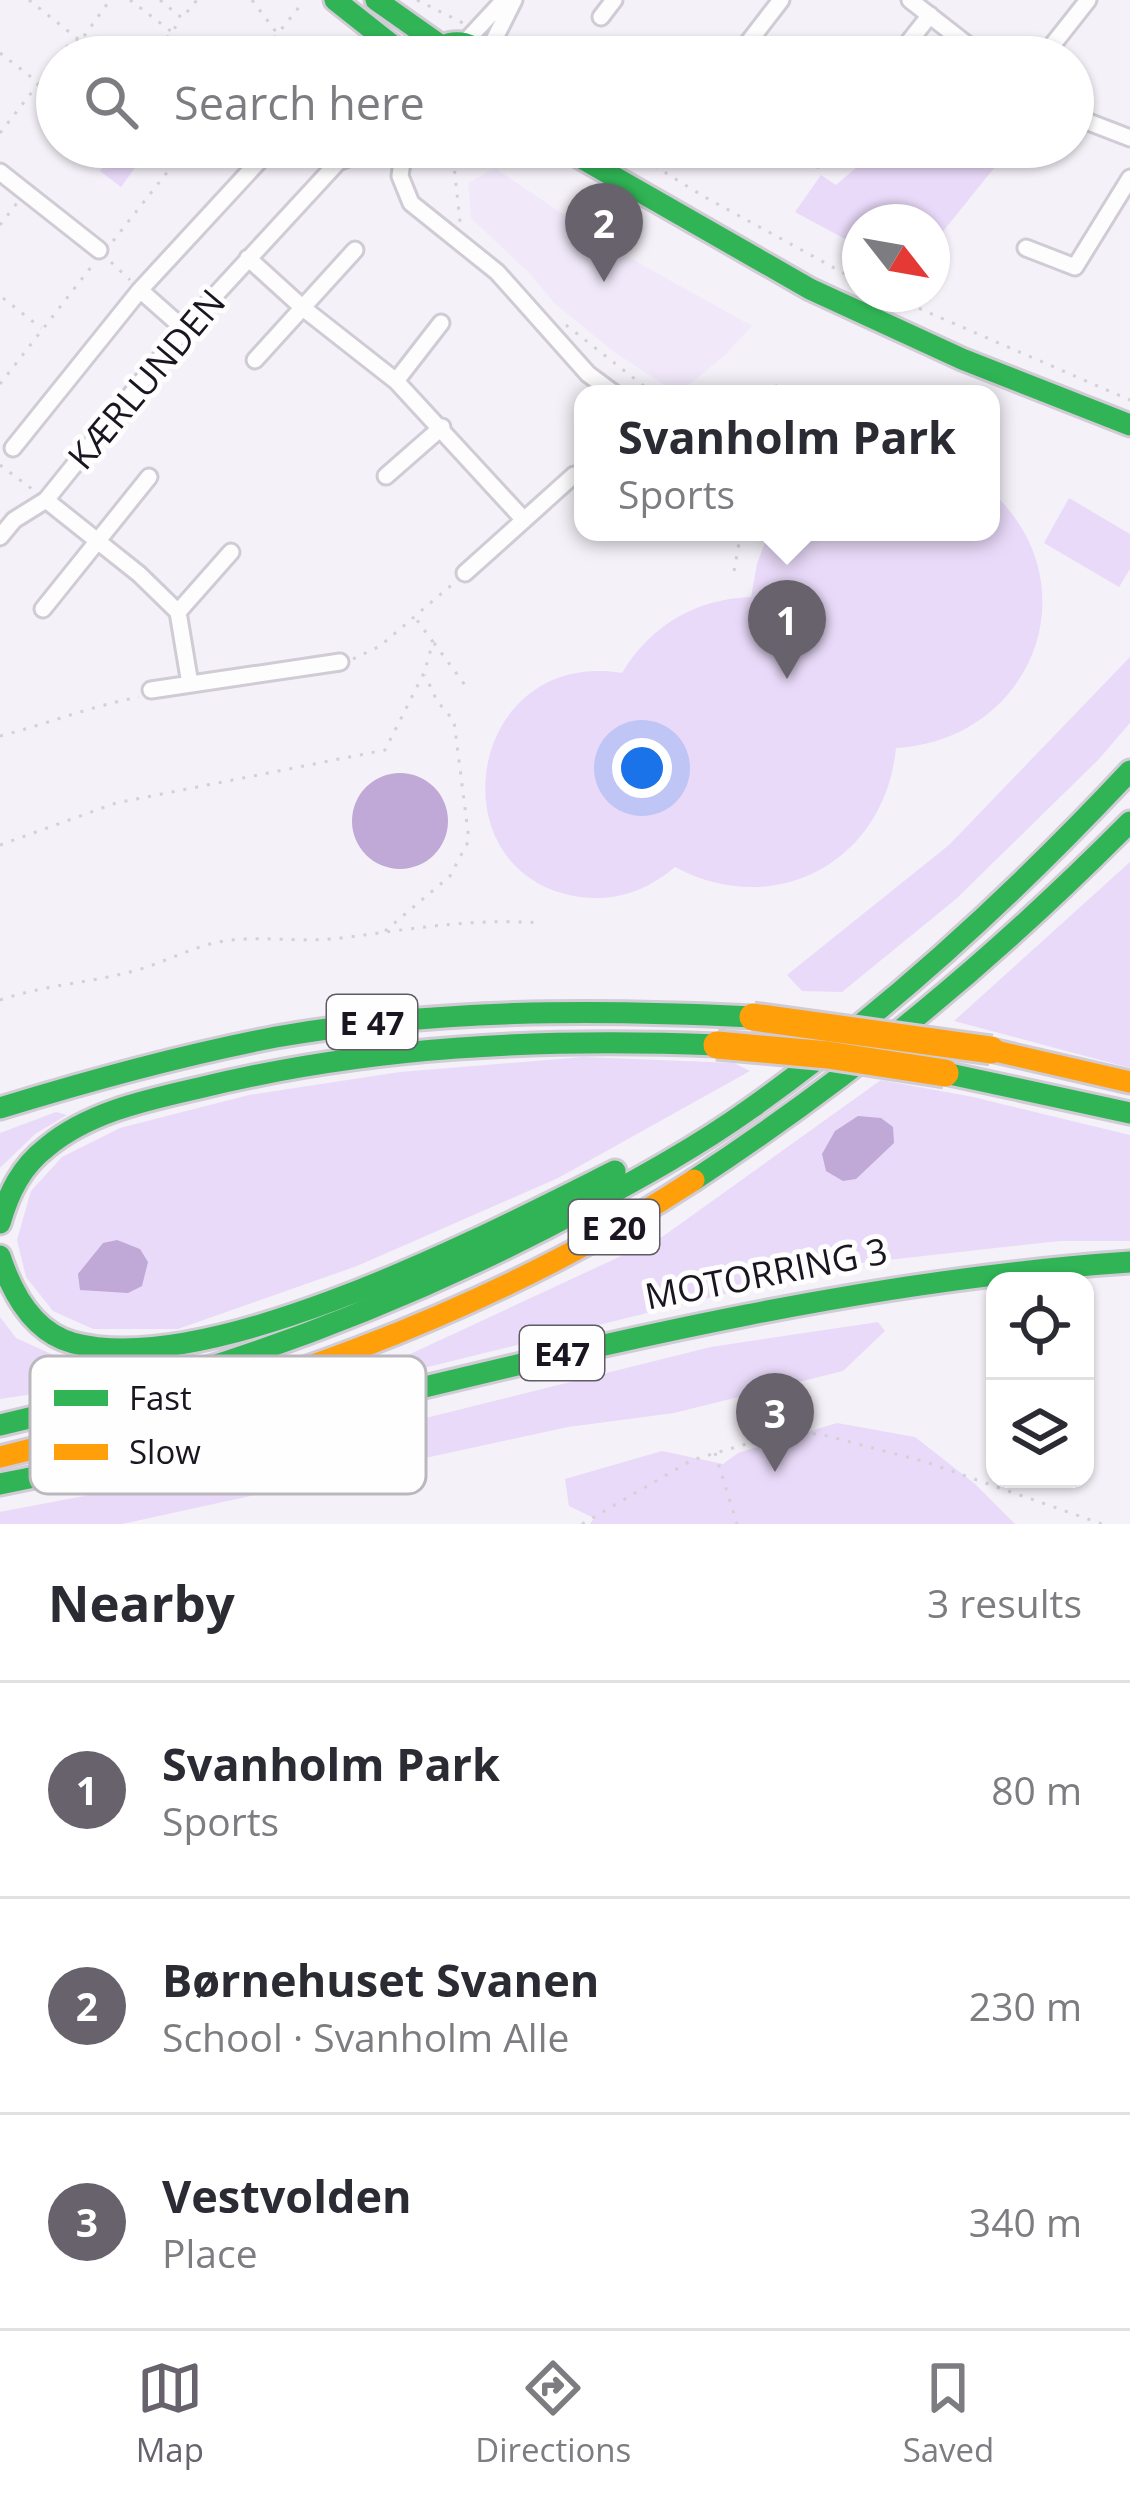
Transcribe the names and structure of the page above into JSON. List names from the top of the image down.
{
  "streets": {
    "main road": [
      "E 47",
      "E 20",
      "MOTORRING 3",
      "E47"
    ],
    "street": ["KÆRLUNDEN"]
  },
  "legend": ["Fast", "Slow"],
  "north": "bottom right",
  "page": {
    "search": "Search here",
    "pins": ["2", "1", "3"],
    "popup": ["Svanholm Park", "Sports"],
    "heading": ["Nearby", "3 results"],
    "list": [
      {
        "mark": "1",
        "name": "Svanholm Park",
        "note": "Sports",
        "value": "80 m"
      },
      {
        "mark": "2",
        "name": "Børnehuset Svanen",
        "note": "School · Svanholm Alle",
        "value": "230 m"
      },
      {
        "mark": "3",
        "name": "Vestvolden",
        "note": "Place",
        "value": "340 m"
      }
    ],
    "nav": ["Map", "Directions", "Saved"]
  }
}
